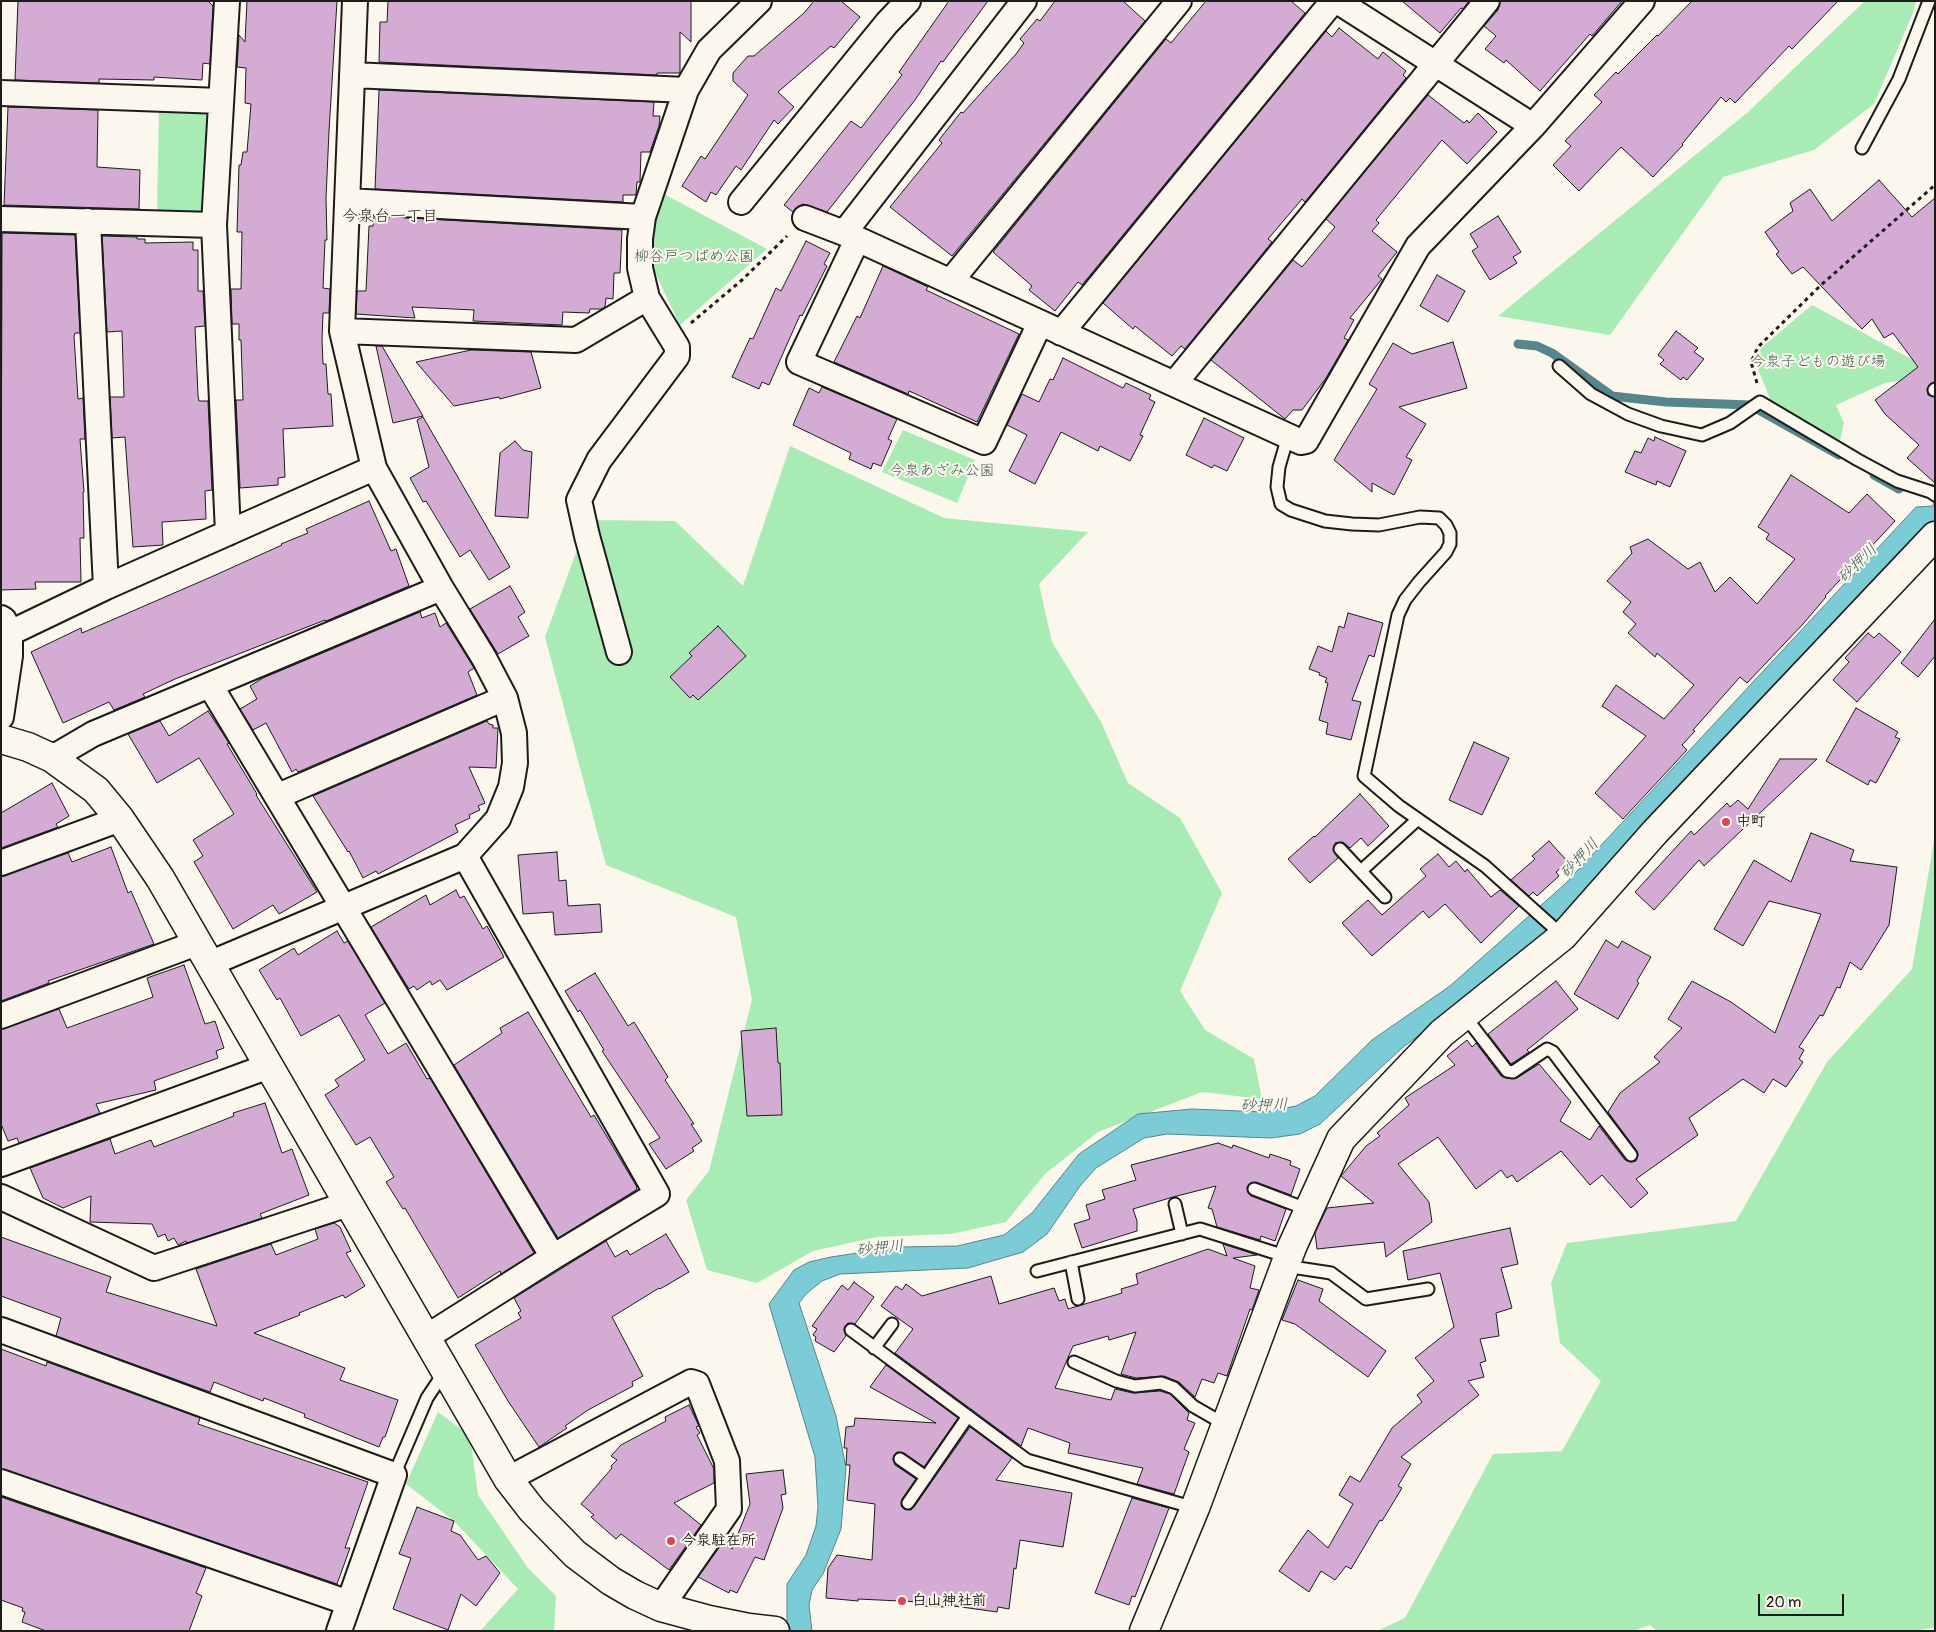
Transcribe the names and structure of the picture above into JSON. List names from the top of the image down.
{
  "districts": ["今泉台一丁目"],
  "water": ["砂押川"],
  "parks": ["柳谷戸つばめ公園", "今泉子どもの遊び場", "今泉あざみ公園"],
  "places": ["中町", "今泉駐在所", "白山神社前"],
  "scale_bar": "20 m"
}
